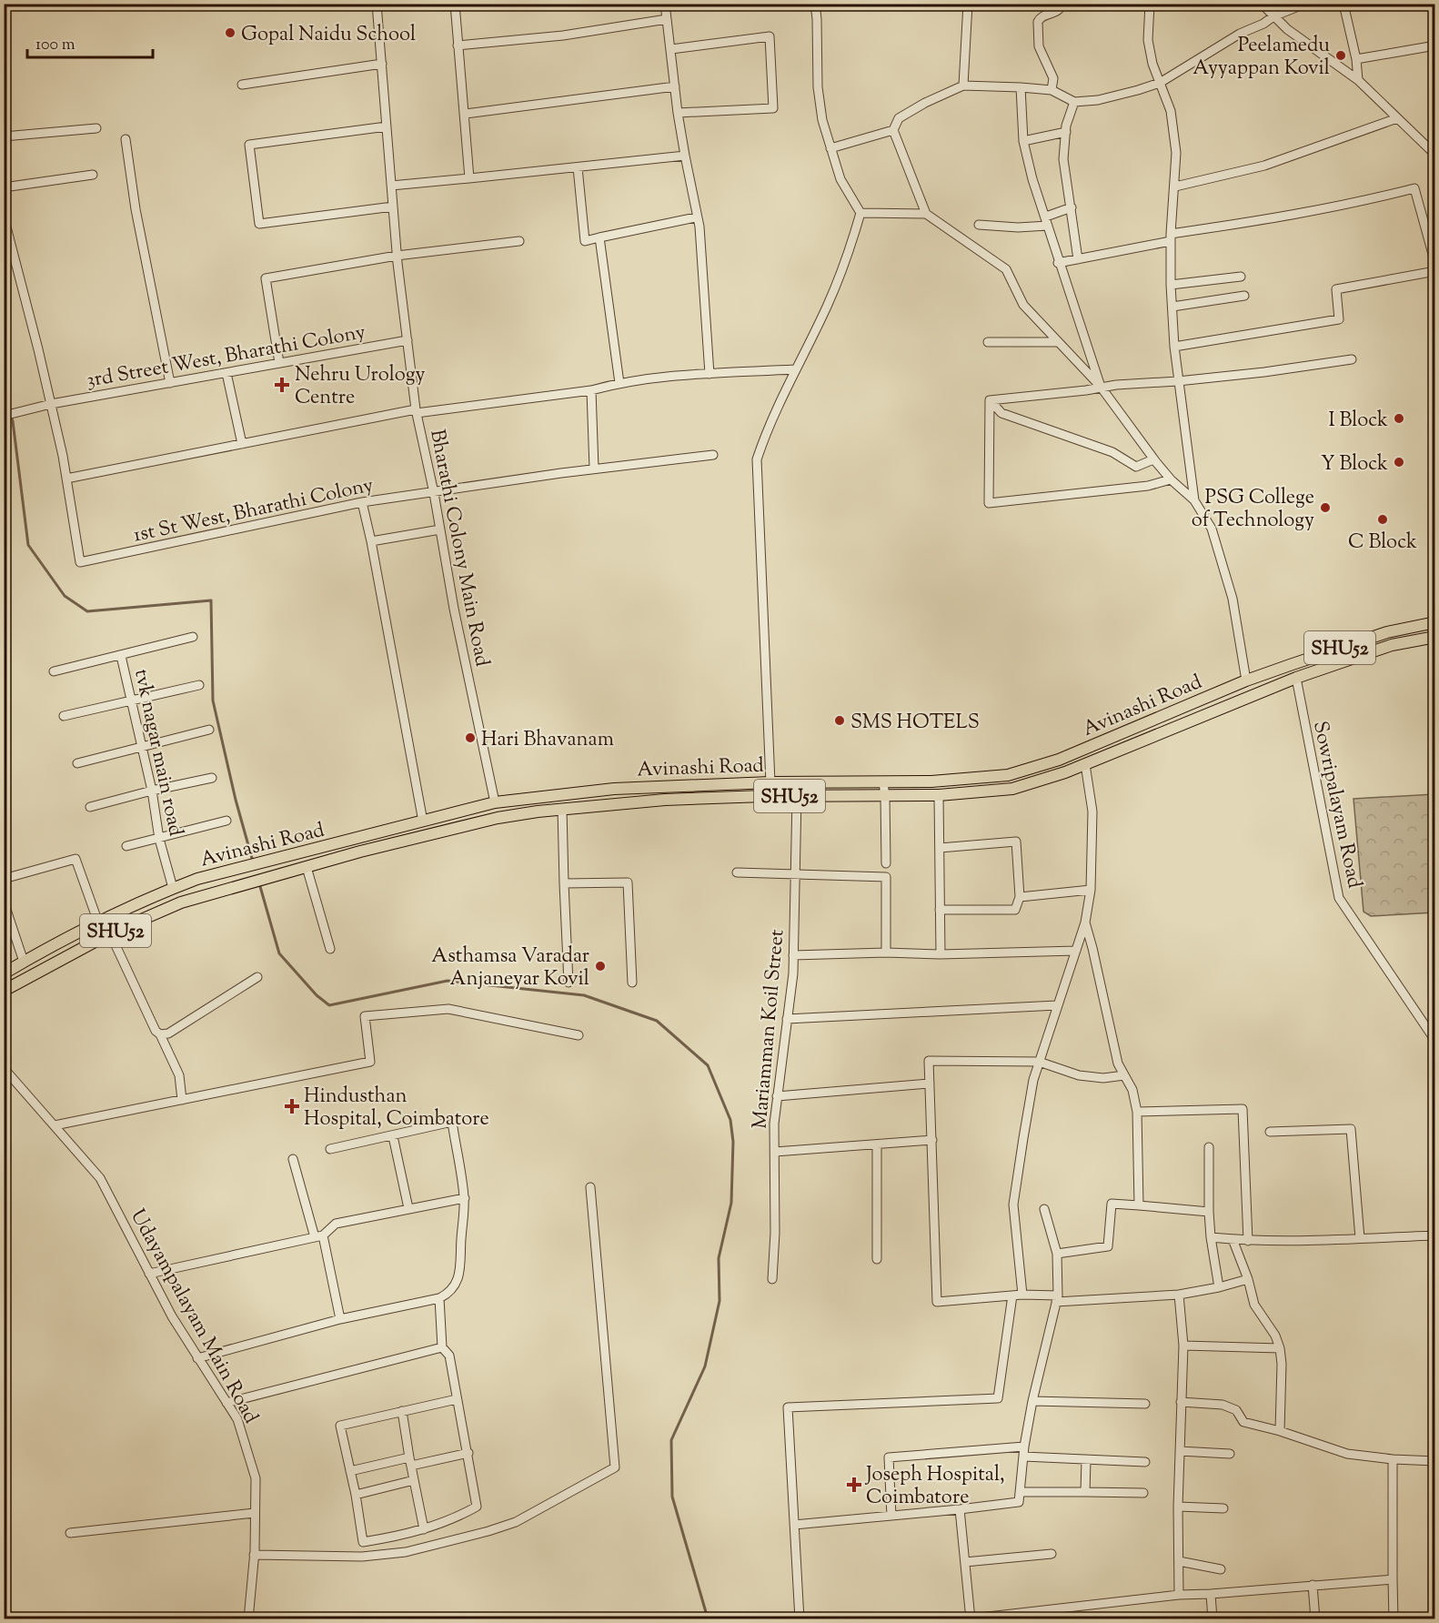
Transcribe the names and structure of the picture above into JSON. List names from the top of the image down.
{
  "streets": {
    "main road": ["SHU52", "Avinashi Road"],
    "street": [
      "3rd Street West, Bharathi Colony",
      "1st St West, Bharathi Colony",
      "Bharathi Colony Main Road",
      "tvk nagar main road",
      "Sowripalayam Road",
      "Mariamman Koil Street",
      "Udayampalayam Main Road"
    ]
  },
  "crossings": [
    ["3rd Street West, Bharathi Colony", "Bharathi Colony Main Road"],
    ["1st St West, Bharathi Colony", "Bharathi Colony Main Road"],
    ["Bharathi Colony Main Road", "Avinashi Road"],
    ["SHU52", "Avinashi Road"],
    ["SHU52", "Sowripalayam Road"],
    ["Avinashi Road", "tvk nagar main road"],
    ["Avinashi Road", "Sowripalayam Road"],
    ["Avinashi Road", "Mariamman Koil Street"]
  ],
  "places": {
    "other": [
      "Gopal Naidu School",
      "Peelamedu Ayyappan Kovil",
      "I Block",
      "Y Block",
      "PSG College of Technology",
      "C Block",
      "SMS HOTELS",
      "Hari Bhavanam",
      "Asthamsa Varadar Anjaneyar Kovil"
    ],
    "health": ["Nehru Urology Centre", "Hindusthan Hospital, Coimbatore", "Joseph Hospital, Coimbatore"]
  },
  "scale_bar": "100 m"
}
